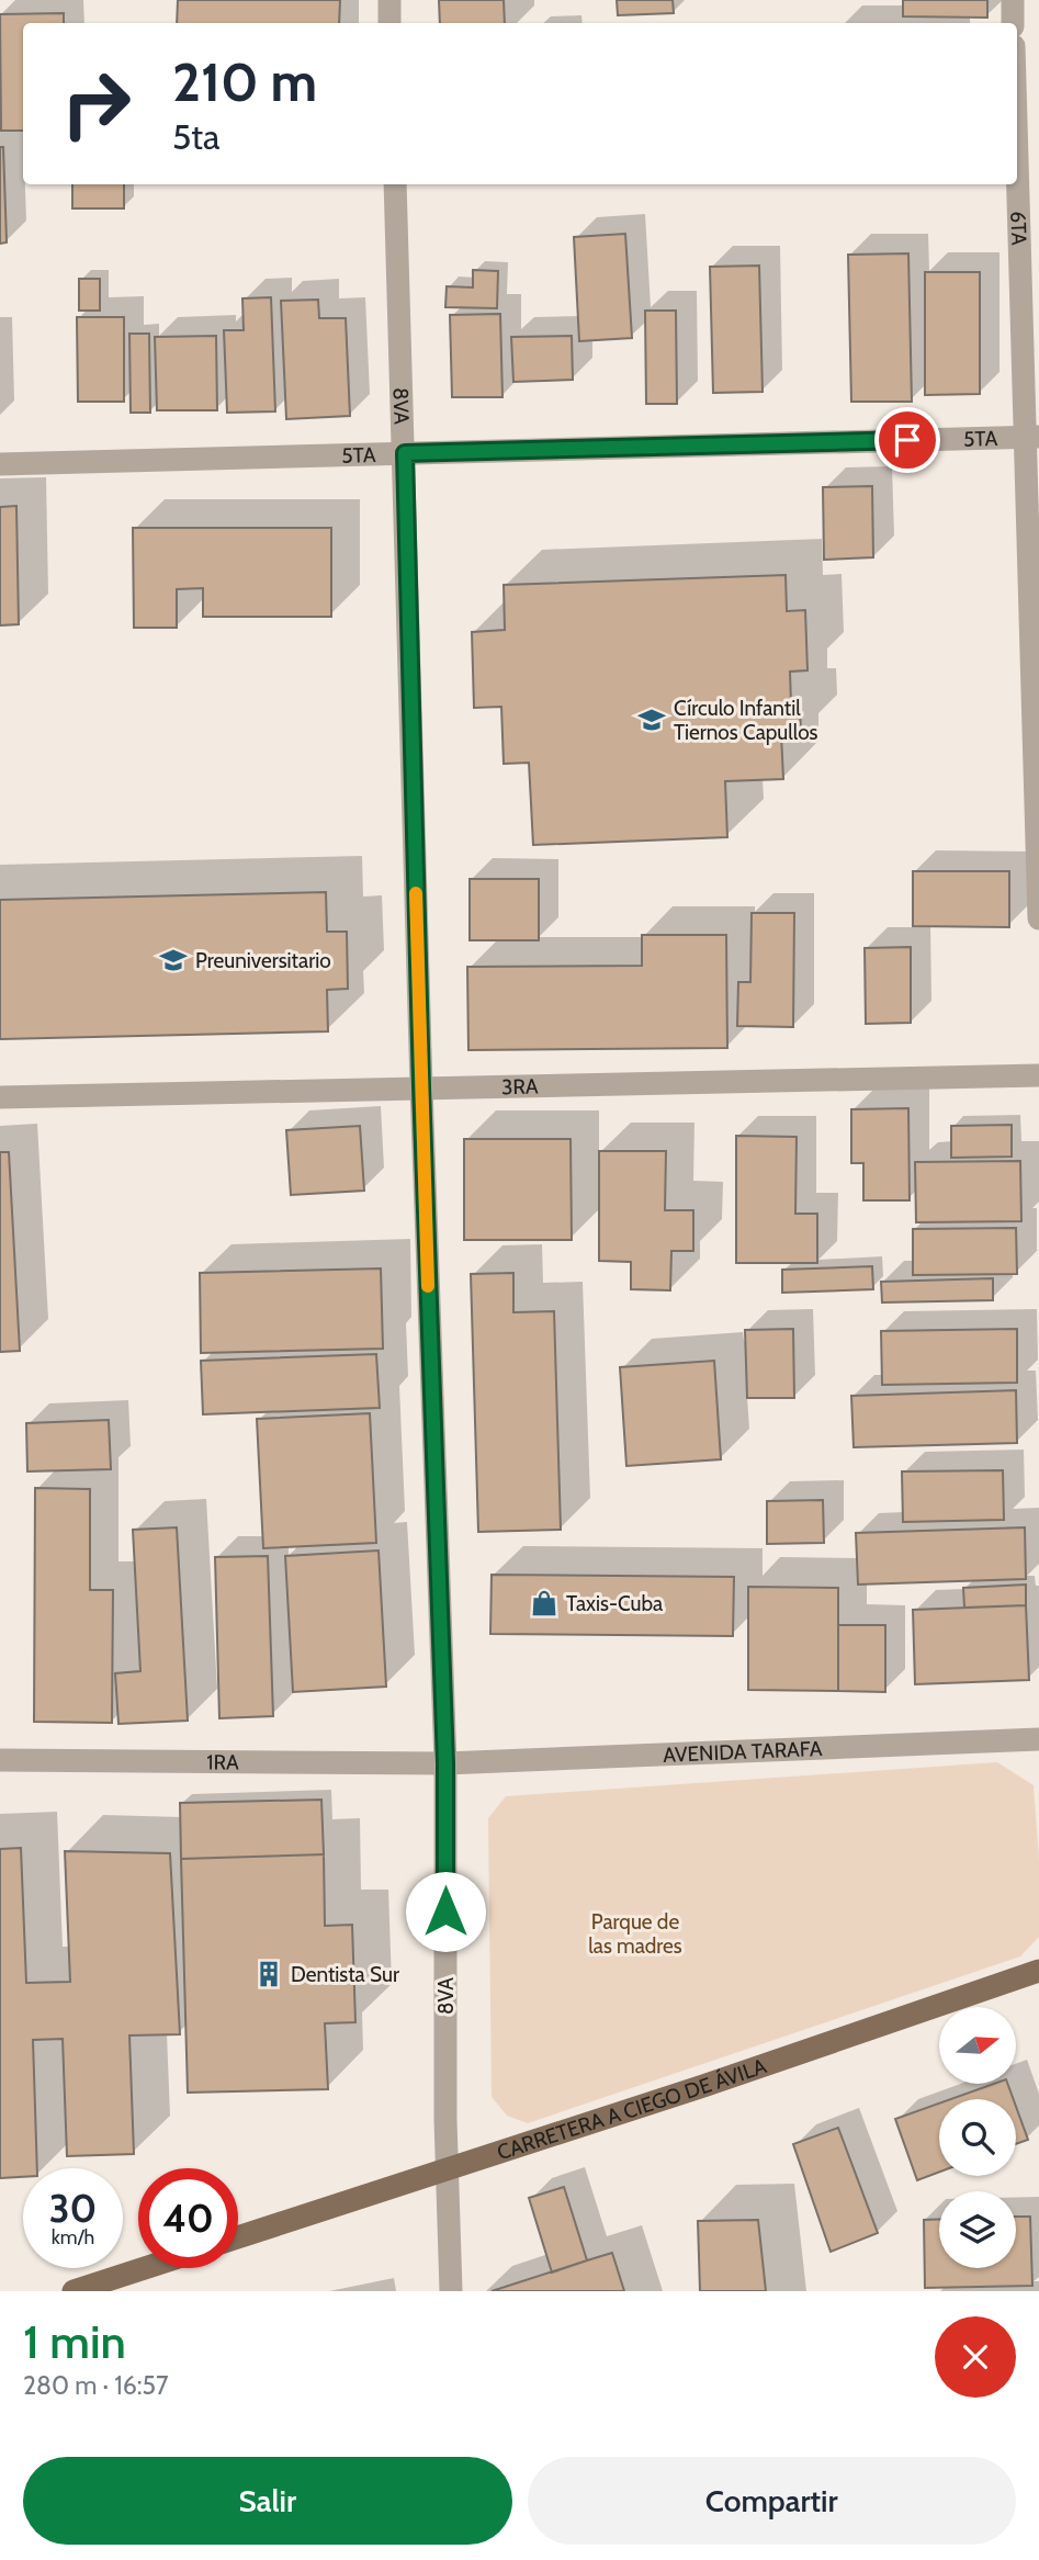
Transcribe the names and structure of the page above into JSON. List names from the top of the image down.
{
  "streets": {
    "main road": ["CARRETERA A CIEGO DE ÁVILA"],
    "street": [
      "6TA",
      "8VA",
      "5TA",
      "3RA",
      "AVENIDA TARAFA",
      "1RA"
    ]
  },
  "crossings": [
    ["6TA", "5TA"],
    ["8VA", "5TA"],
    ["8VA", "3RA"],
    ["8VA", "AVENIDA TARAFA"],
    ["8VA", "1RA"],
    ["8VA", "CARRETERA A CIEGO DE ÁVILA"],
    ["AVENIDA TARAFA", "1RA"]
  ],
  "parks": ["Parque de las madres"],
  "places": {
    "school or university": ["Círculo Infantil Tiernos Capullos", "Preuniversitario"],
    "shop": ["Taxis-Cuba"],
    "building": ["Dentista Sur"]
  },
  "north": "right",
  "page": {
    "turn": ["210 m", "5ta"],
    "speed": "30 km/h",
    "limit": "40",
    "heading": ["1 min", "280 m · 16:57"],
    "buttons": ["Salir", "Compartir"]
  }
}
